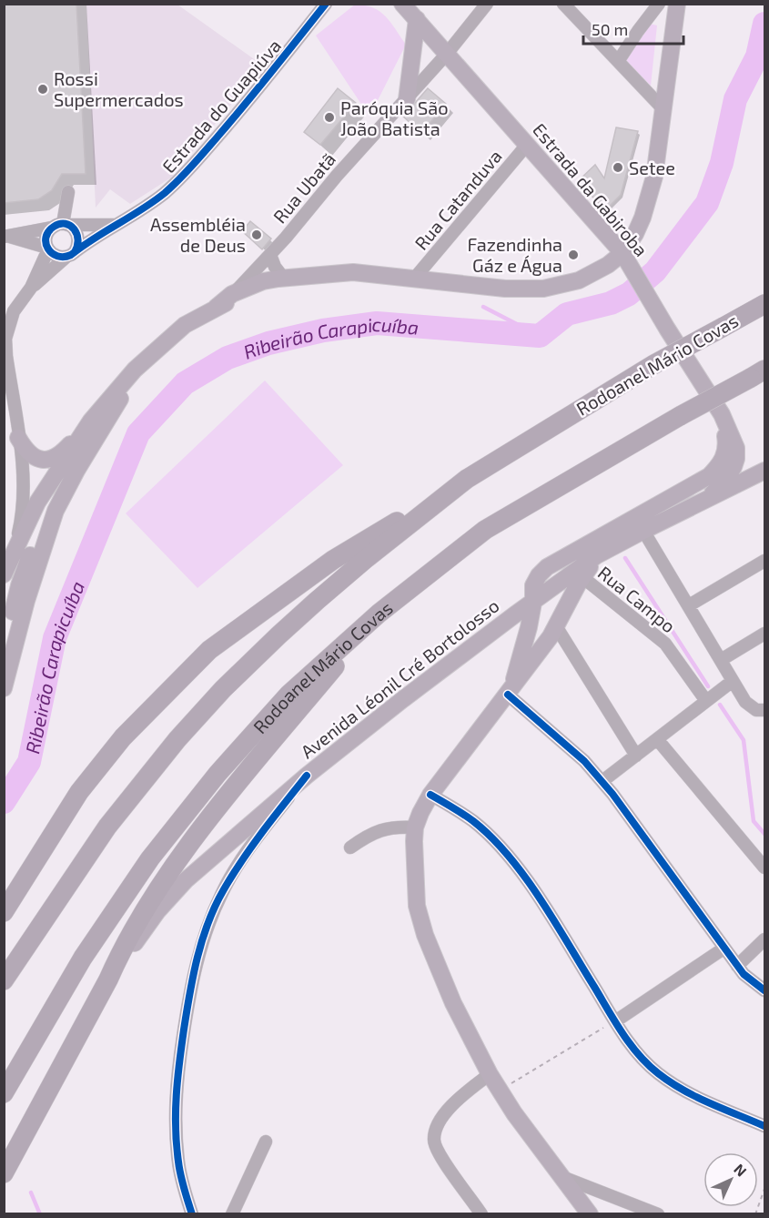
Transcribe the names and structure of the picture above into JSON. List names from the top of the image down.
{
  "streets": {
    "highway": ["Rodoanel Mário Covas"],
    "main road": ["Estrada da Gabiroba", "Avenida Léonil Cré Bortolosso"],
    "street": [
      "Estrada do Guapiúva",
      "Rua Ubatã",
      "Rua Catanduva",
      "Rua Campo"
    ]
  },
  "crossings": [
    ["Rua Ubatã", "Estrada da Gabiroba"],
    ["Estrada da Gabiroba", "Rua Catanduva"],
    ["Estrada da Gabiroba", "Avenida Léonil Cré Bortolosso"]
  ],
  "water": ["Ribeirão Carapicuíba"],
  "places": [
    "Rossi Supermercados",
    "Paróquia São João Batista",
    "Setee",
    "Assembléia de Deus",
    "Fazendinha Gáz e Água"
  ],
  "scale_bar": "50 m",
  "north": "top right"
}
